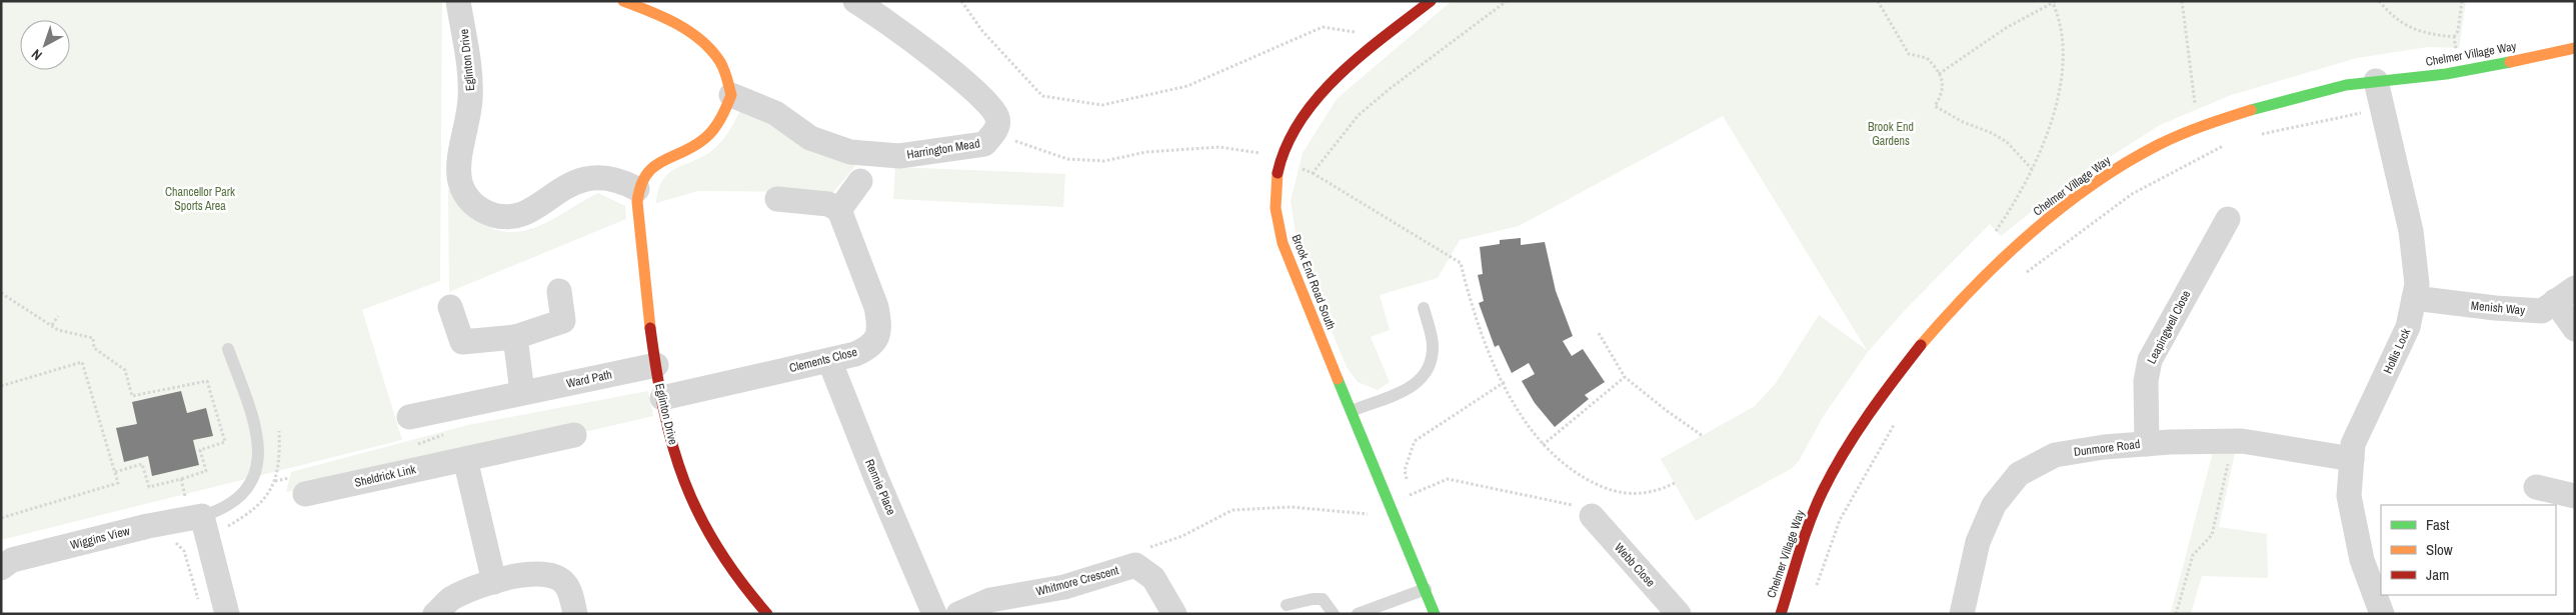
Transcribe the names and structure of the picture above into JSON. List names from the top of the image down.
{
  "streets": {
    "street": [
      "Chelmer Village Way",
      "Eglinton Drive",
      "Harrington Mead",
      "Brook End Road South",
      "Menish Way",
      "Leapingwell Close",
      "Hollis Lock",
      "Clements Close",
      "Ward Path",
      "Dunmore Road",
      "Sheldrick Link",
      "Rennie Place",
      "Wiggins View",
      "Webb Close",
      "Whitmore Crescent"
    ]
  },
  "crossings": [
    ["Chelmer Village Way", "Hollis Lock"],
    ["Eglinton Drive", "Clements Close"],
    ["Eglinton Drive", "Ward Path"],
    ["Menish Way", "Hollis Lock"],
    ["Leapingwell Close", "Dunmore Road"],
    ["Hollis Lock", "Dunmore Road"],
    ["Clements Close", "Rennie Place"]
  ],
  "parks": ["Brook End Gardens", "Chancellor Park Sports Area"],
  "legend": ["Fast", "Slow", "Jam"],
  "north": "bottom left"
}
